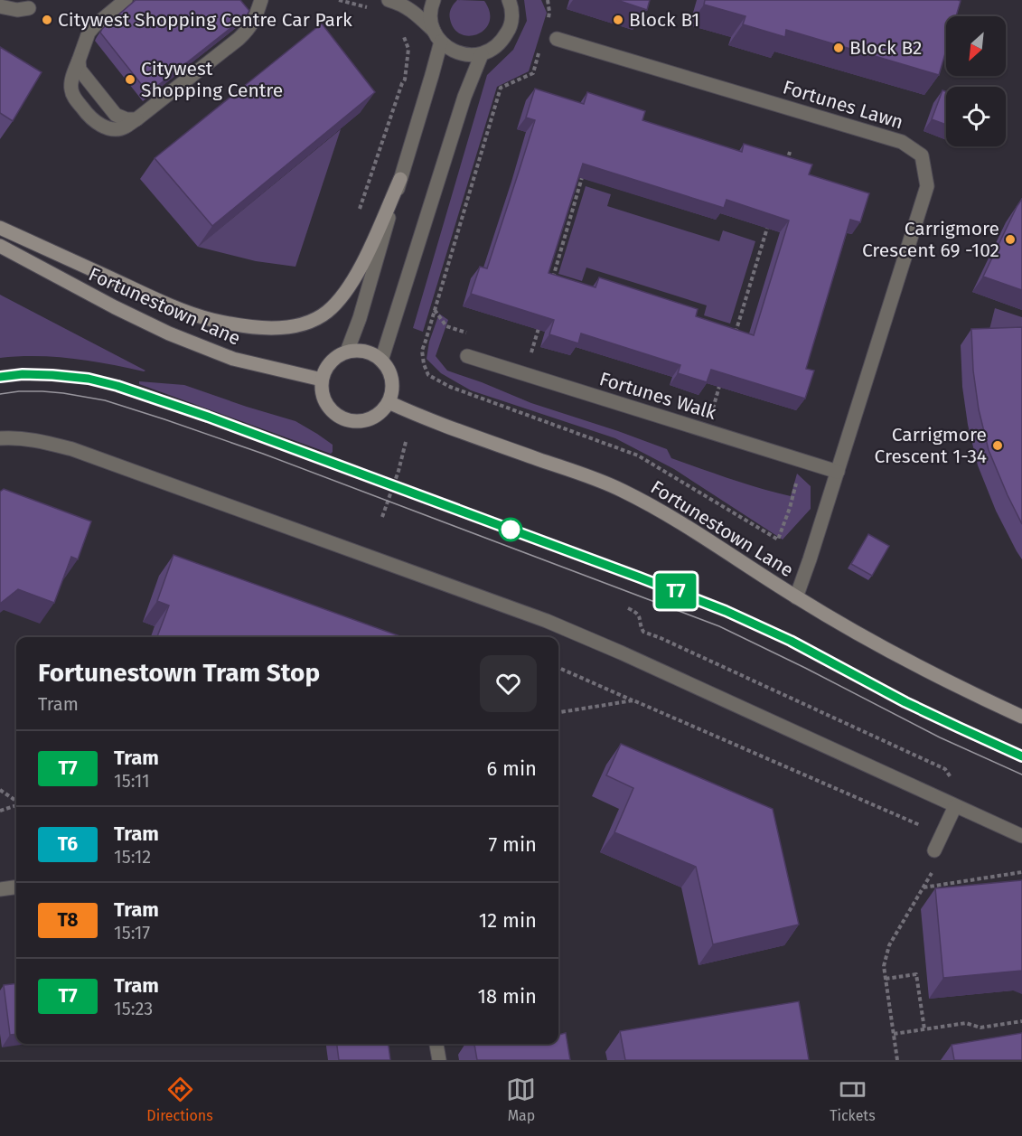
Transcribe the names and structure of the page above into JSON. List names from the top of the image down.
{
  "streets": {
    "street": ["Fortunes Lawn", "Fortunestown Lane", "Fortunes Walk"]
  },
  "crossings": [
    ["Fortunes Lawn", "Fortunestown Lane"],
    ["Fortunes Lawn", "Fortunes Walk"]
  ],
  "places": [
    "Citywest Shopping Centre Car Park",
    "Block B1",
    "Block B2",
    "Citywest Shopping Centre",
    "Carrigmore Crescent 69 -102",
    "Carrigmore Crescent 1-34"
  ],
  "lines": ["tram line T7"],
  "north": "bottom left",
  "page": {
    "on_map": "T7",
    "heading": ["Fortunestown Tram Stop", "Tram"],
    "list": [
      {
        "mark": "T7",
        "name": "Tram",
        "note": "15:11",
        "value": "6 min"
      },
      {
        "mark": "T6",
        "name": "Tram",
        "note": "15:12",
        "value": "7 min"
      },
      {
        "mark": "T8",
        "name": "Tram",
        "note": "15:17",
        "value": "12 min"
      },
      {
        "mark": "T7",
        "name": "Tram",
        "note": "15:23",
        "value": "18 min"
      }
    ],
    "tabs": ["Directions", "Map", "Tickets"]
  }
}
